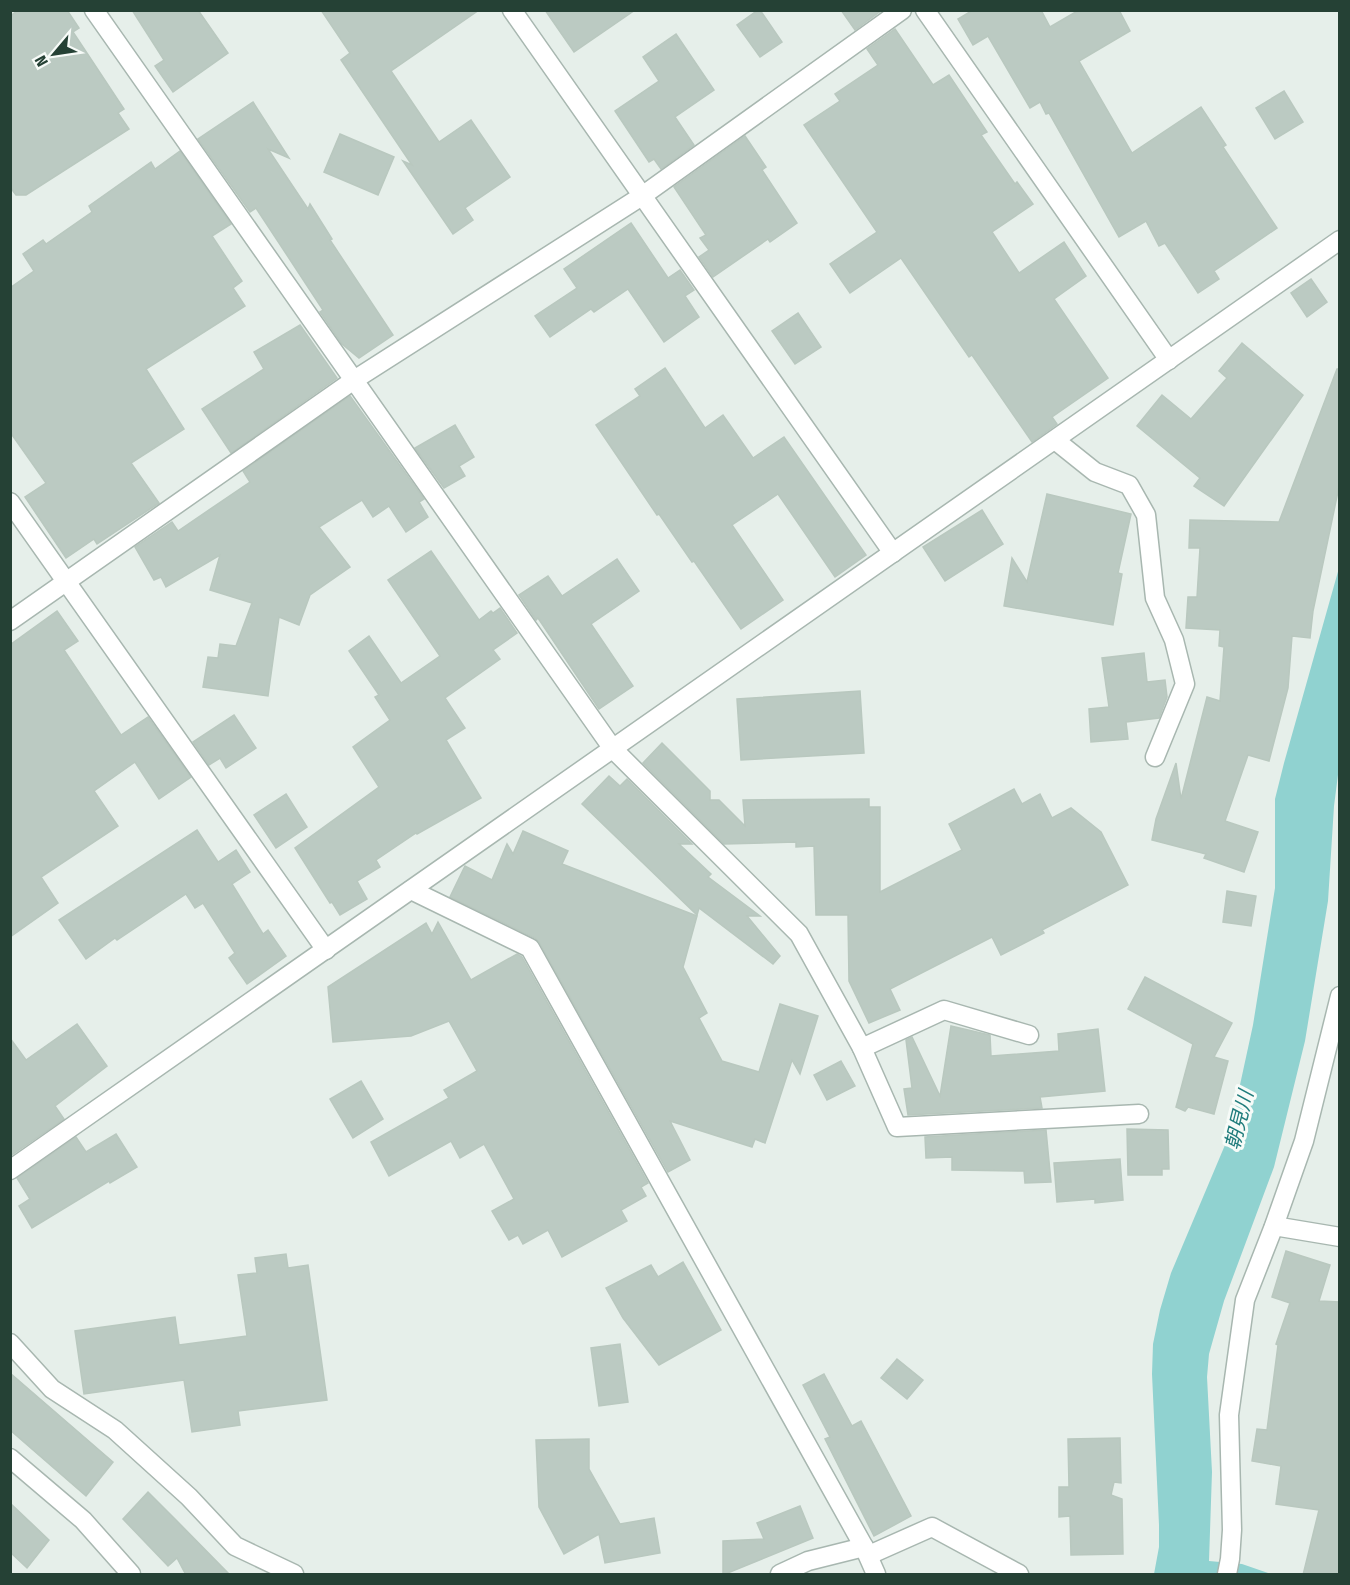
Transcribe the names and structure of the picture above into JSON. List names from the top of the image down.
{
  "water": ["朝見川"],
  "north": "bottom left"
}
